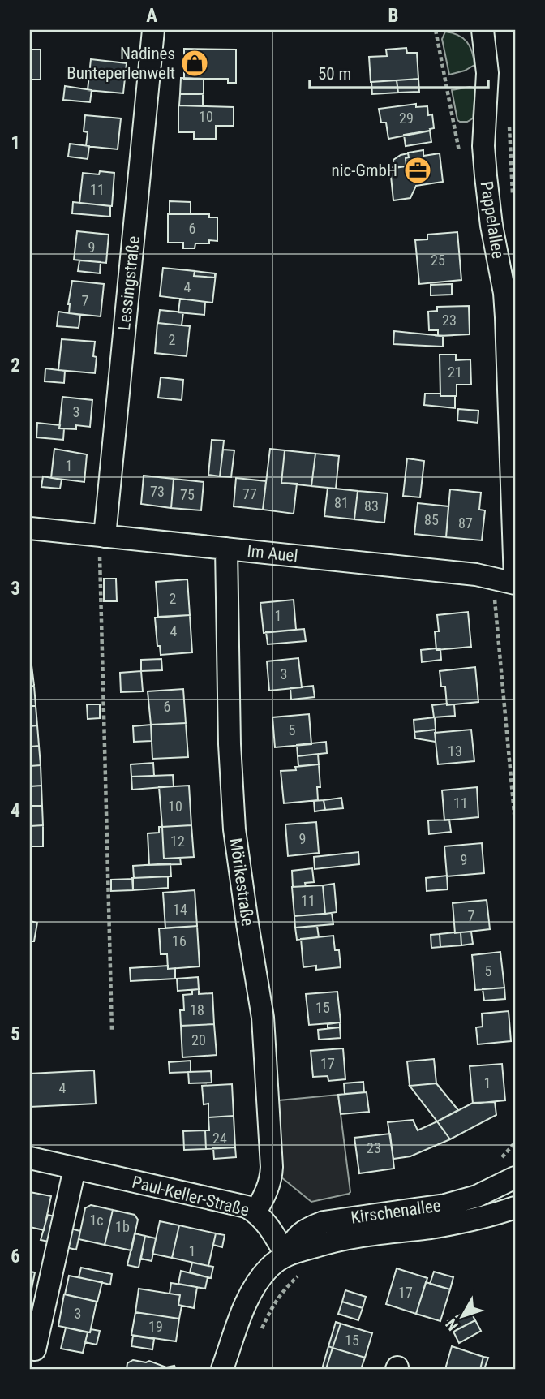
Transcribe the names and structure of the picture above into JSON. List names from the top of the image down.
{
  "streets": {
    "street": [
      "Pappelallee",
      "Lessingstraße",
      "Im Auel",
      "Mörikestraße",
      "Paul-Keller-Straße",
      "Kirschenallee"
    ]
  },
  "crossings": [
    ["Pappelallee", "Im Auel"],
    ["Lessingstraße", "Im Auel"],
    ["Im Auel", "Mörikestraße"],
    ["Mörikestraße", "Paul-Keller-Straße"],
    ["Paul-Keller-Straße", "Kirschenallee"]
  ],
  "places": {
    "shop": ["Nadines Bunteperlenwelt"],
    "office": ["nic-GmbH"]
  },
  "house_numbers": [
    "10",
    "29",
    "11",
    "6",
    "9",
    "25",
    "4",
    "7",
    "23",
    "2",
    "21",
    "3",
    "1",
    "73",
    "77",
    "75",
    "81",
    "83",
    "85",
    "87",
    "2",
    "1",
    "4",
    "3",
    "6",
    "5",
    "13",
    "11",
    "10",
    "9",
    "12",
    "9",
    "11",
    "14",
    "7",
    "16",
    "5",
    "15",
    "18",
    "20",
    "17",
    "1",
    "4",
    "24",
    "23",
    "1c",
    "1b",
    "1",
    "17",
    "3",
    "19",
    "15"
  ],
  "scale_bar": "50 m",
  "north": "bottom left",
  "grid": {
    "columns": ["A", "B"],
    "rows": [
      "1",
      "2",
      "3",
      "4",
      "5",
      "6"
    ]
  }
}
